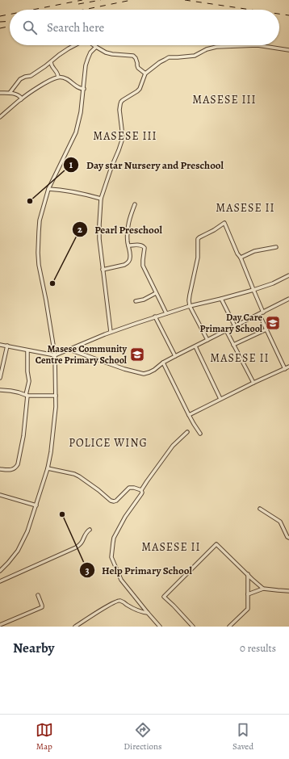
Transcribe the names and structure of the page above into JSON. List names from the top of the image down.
{
  "districts": [
    "MASESE III",
    "MASESE III",
    "MASESE II",
    "MASESE II",
    "POLICE WING",
    "MASESE II"
  ],
  "places": {
    "other": ["Day star Nursery and Preschool", "Pearl Preschool", "Help Primary School"],
    "school or university": ["Day Care Primary School", "Masese Community Centre Primary School"]
  },
  "page": {
    "search": "Search here",
    "heading": ["Nearby", "0 results"],
    "nav": ["Map", "Directions", "Saved"]
  }
}
